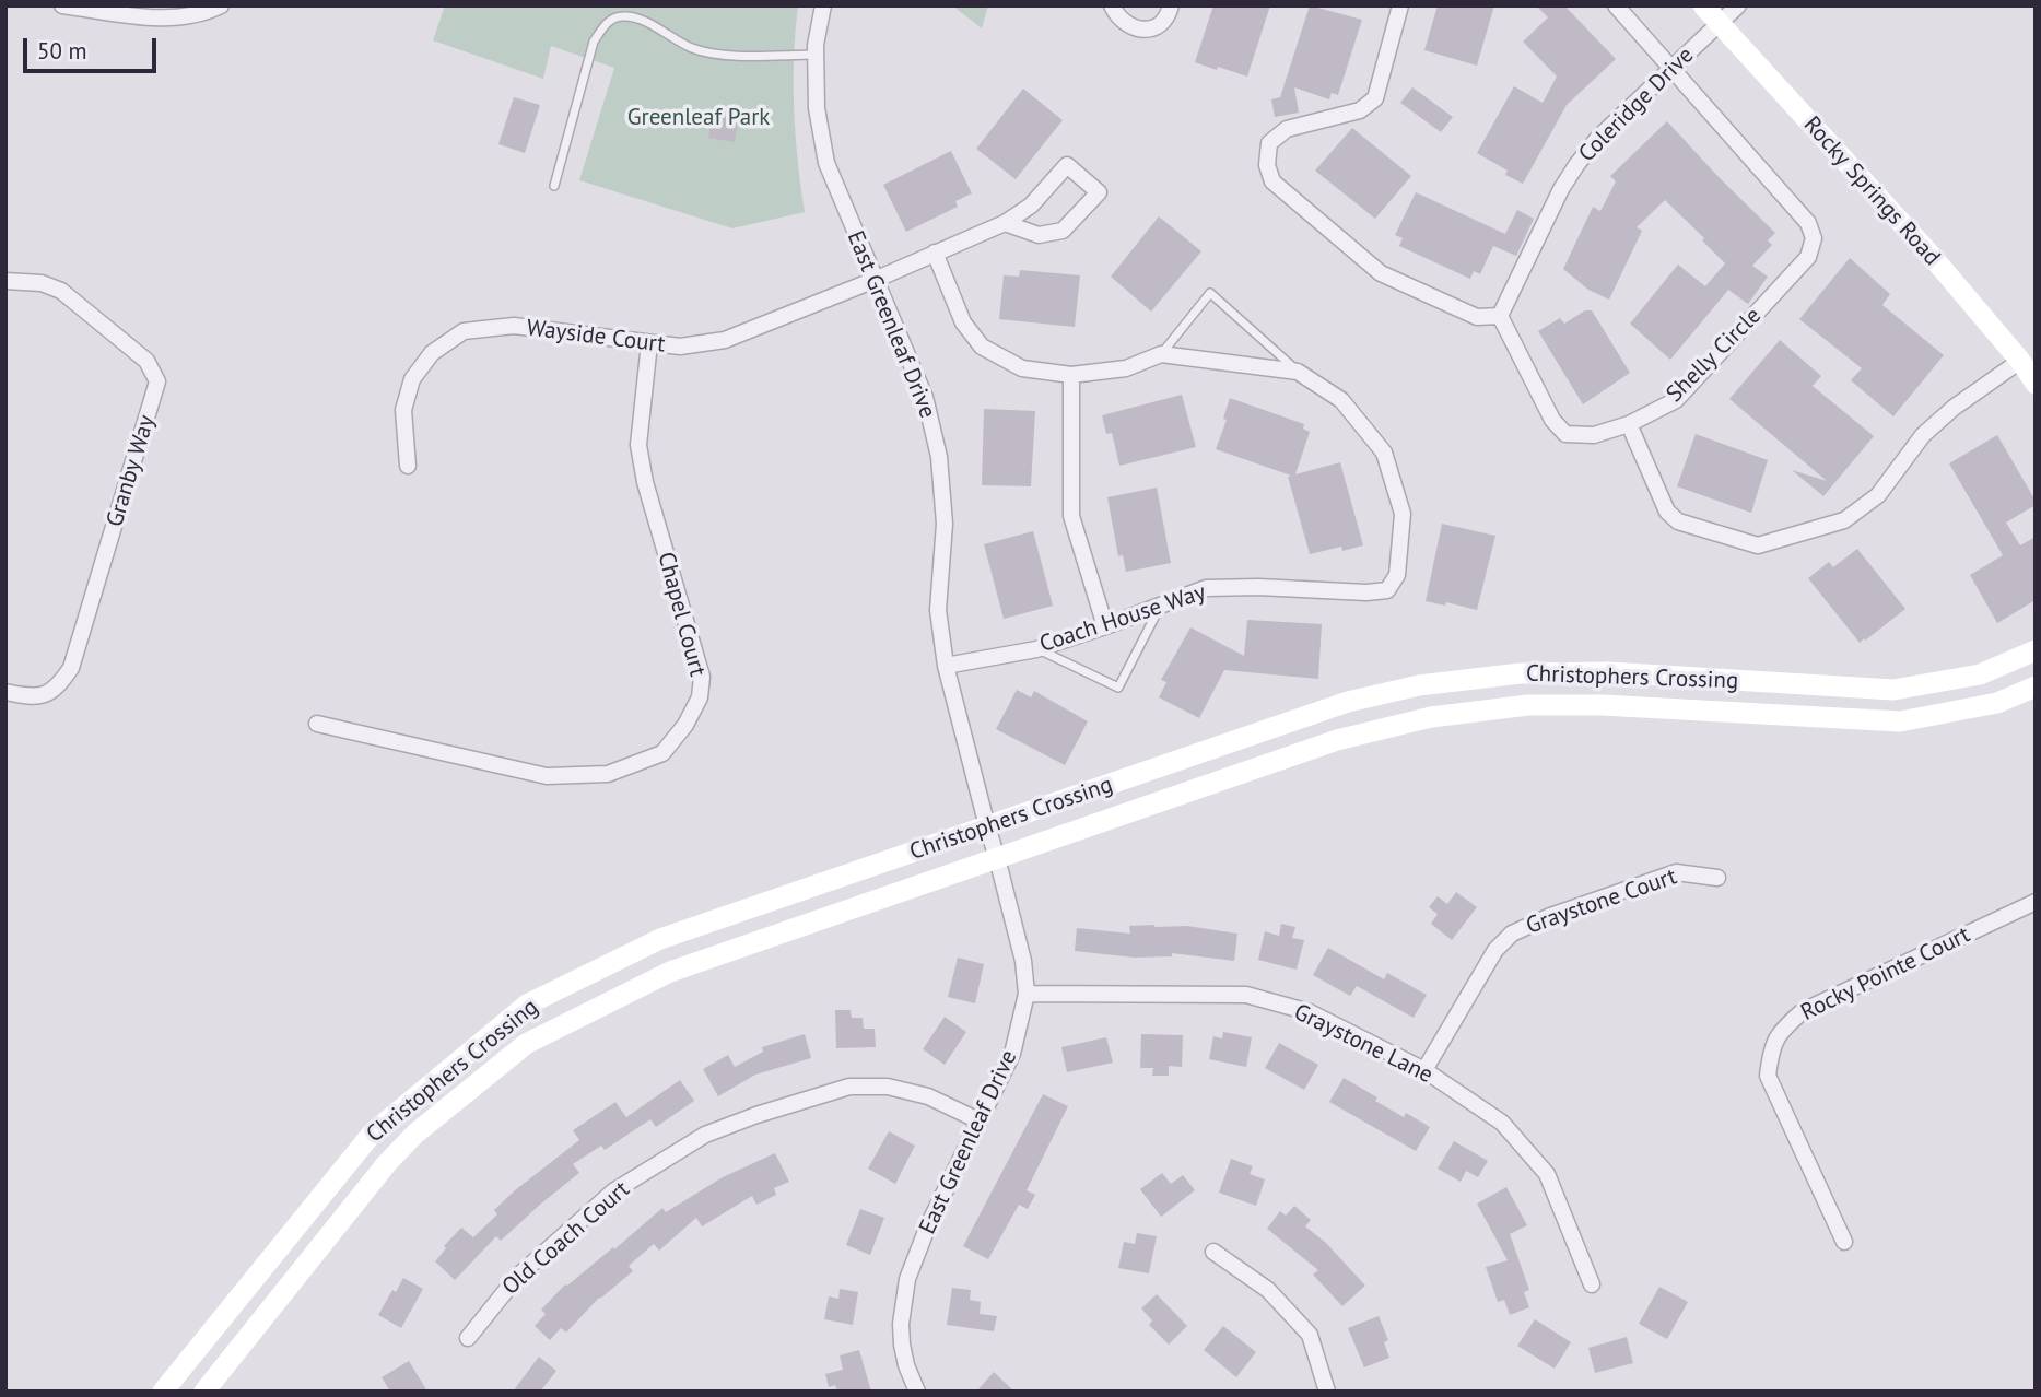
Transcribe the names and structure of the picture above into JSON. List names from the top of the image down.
{
  "streets": {
    "street": [
      "Coleridge Drive",
      "Rocky Springs Road",
      "East Greenleaf Drive",
      "Wayside Court",
      "Shelly Circle",
      "Granby Way",
      "Chapel Court",
      "Coach House Way",
      "Christophers Crossing",
      "Graystone Court",
      "Rocky Pointe Court",
      "Graystone Lane",
      "Old Coach Court"
    ]
  },
  "crossings": [
    ["Coleridge Drive", "Rocky Springs Road"],
    ["Coleridge Drive", "Shelly Circle"],
    ["East Greenleaf Drive", "Wayside Court"],
    ["East Greenleaf Drive", "Coach House Way"],
    ["East Greenleaf Drive", "Christophers Crossing"],
    ["East Greenleaf Drive", "Graystone Lane"],
    ["East Greenleaf Drive", "Old Coach Court"],
    ["Wayside Court", "Chapel Court"],
    ["Wayside Court", "Coach House Way"],
    ["Graystone Court", "Graystone Lane"]
  ],
  "parks": ["Greenleaf Park"],
  "scale_bar": "50 m"
}
